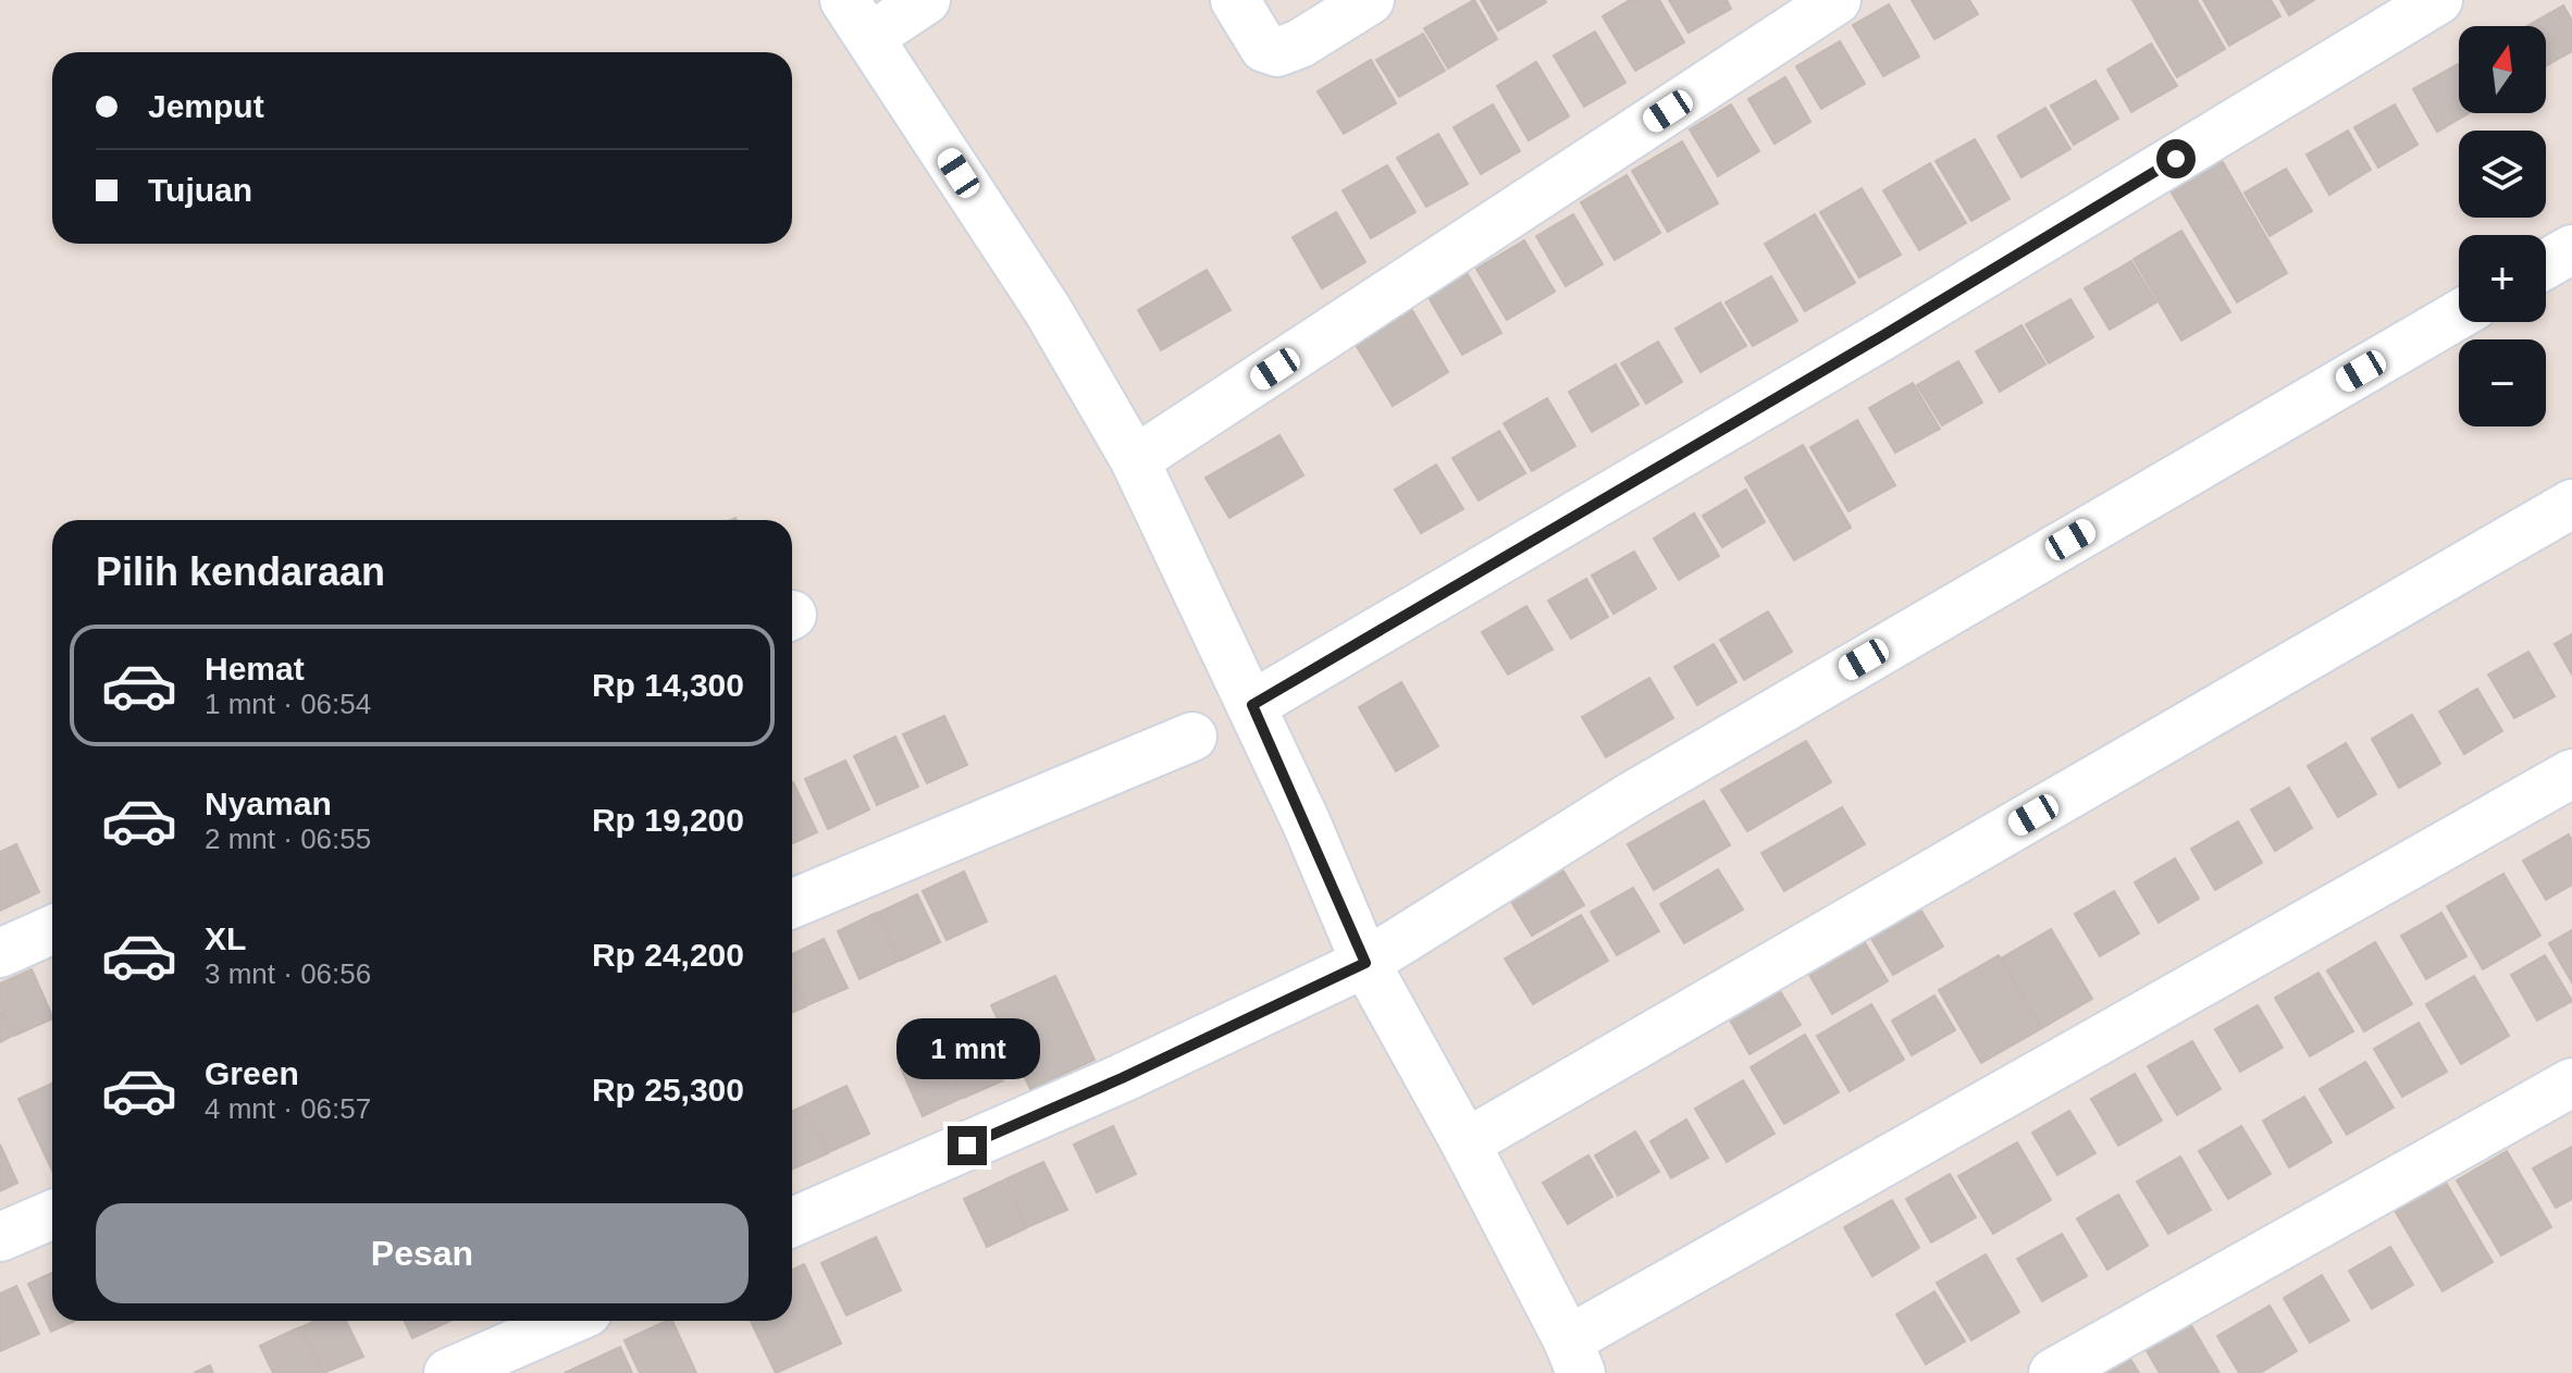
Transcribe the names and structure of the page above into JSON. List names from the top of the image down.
{
  "north": "top",
  "page": {
    "map_buttons": ["+", "−"],
    "banner": ["Jemput", "Tujuan"],
    "heading": "Pilih kendaraan",
    "list": [
      {
        "name": "Hemat",
        "note": "1 mnt · 06:54",
        "value": "Rp 14,300"
      },
      {
        "name": "Nyaman",
        "note": "2 mnt · 06:55",
        "value": "Rp 19,200"
      },
      {
        "name": "XL",
        "note": "3 mnt · 06:56",
        "value": "Rp 24,200"
      },
      {
        "name": "Green",
        "note": "4 mnt · 06:57",
        "value": "Rp 25,300"
      }
    ],
    "bubble": "1 mnt",
    "buttons": "Pesan"
  }
}
